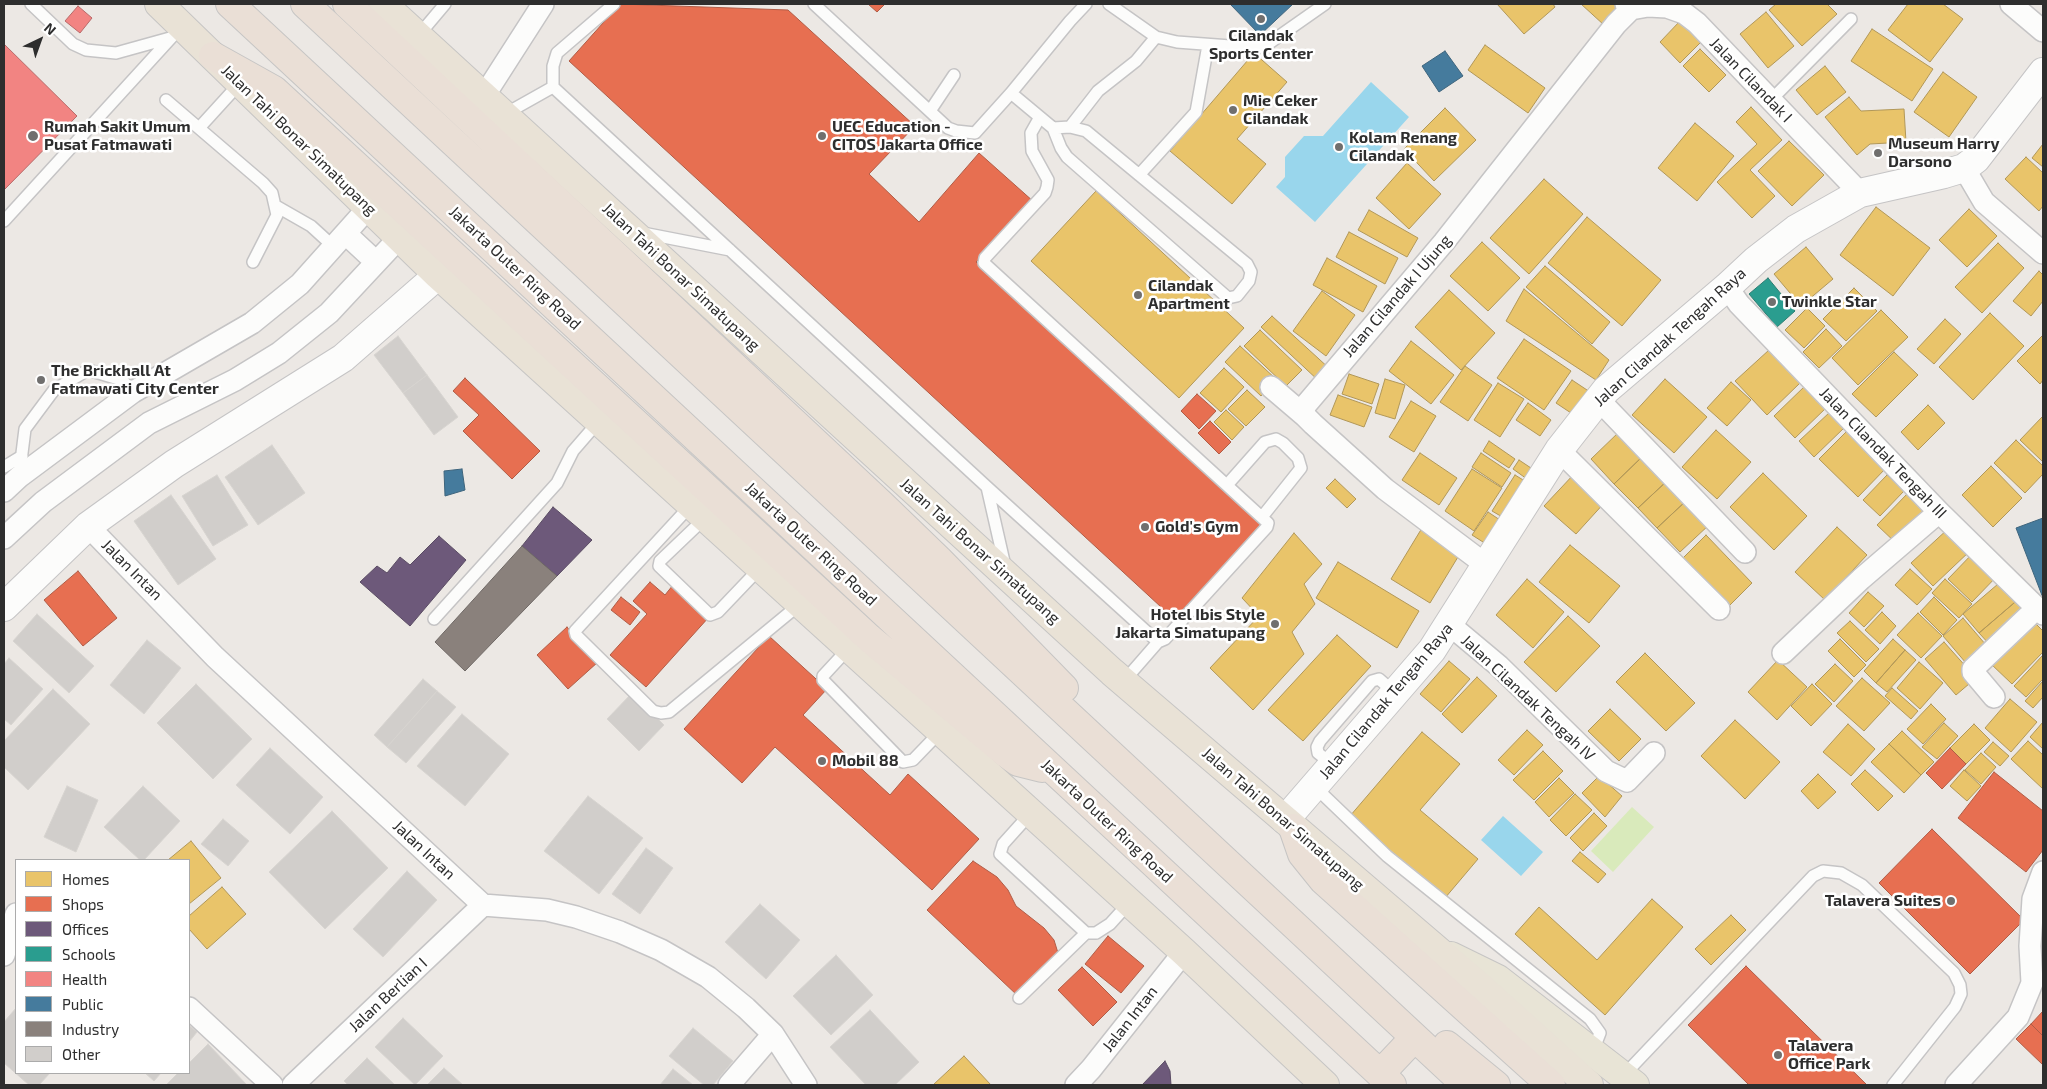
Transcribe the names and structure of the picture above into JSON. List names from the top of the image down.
{
  "streets": {
    "highway": ["Jalan Tahi Bonar Simatupang", "Jakarta Outer Ring Road"],
    "street": [
      "Jalan Cilandak I",
      "Jalan Cilandak I Ujung",
      "Jalan Cilandak Tengah Raya",
      "Jalan Cilandak Tengah III",
      "Jalan Intan",
      "Jalan Cilandak Tengah IV",
      "Jalan Berlian I"
    ]
  },
  "crossings": [
    ["Jalan Cilandak I", "Jalan Cilandak I Ujung"],
    ["Jalan Cilandak I", "Jalan Cilandak Tengah Raya"],
    ["Jalan Tahi Bonar Simatupang", "Jalan Cilandak Tengah Raya"],
    ["Jalan Tahi Bonar Simatupang", "Jalan Intan"],
    ["Jalan Cilandak Tengah Raya", "Jalan Cilandak Tengah III"],
    ["Jalan Cilandak Tengah Raya", "Jalan Cilandak Tengah IV"],
    ["Jalan Intan", "Jalan Berlian I"]
  ],
  "places": [
    "Cilandak Sports Center",
    "Mie Ceker Cilandak",
    "Rumah Sakit Umum Pusat Fatmawati",
    "UEC Education - CITOS Jakarta Office",
    "Kolam Renang Cilandak",
    "Museum Harry Darsono",
    "Cilandak Apartment",
    "Twinkle Star",
    "The Brickhall At Fatmawati City Center",
    "Gold's Gym",
    "Hotel Ibis Style Jakarta Simatupang",
    "Mobil 88",
    "Talavera Suites",
    "Talavera Office Park"
  ],
  "legend": [
    "Homes",
    "Shops",
    "Offices",
    "Schools",
    "Health",
    "Public",
    "Industry",
    "Other"
  ],
  "north": "top right"
}
